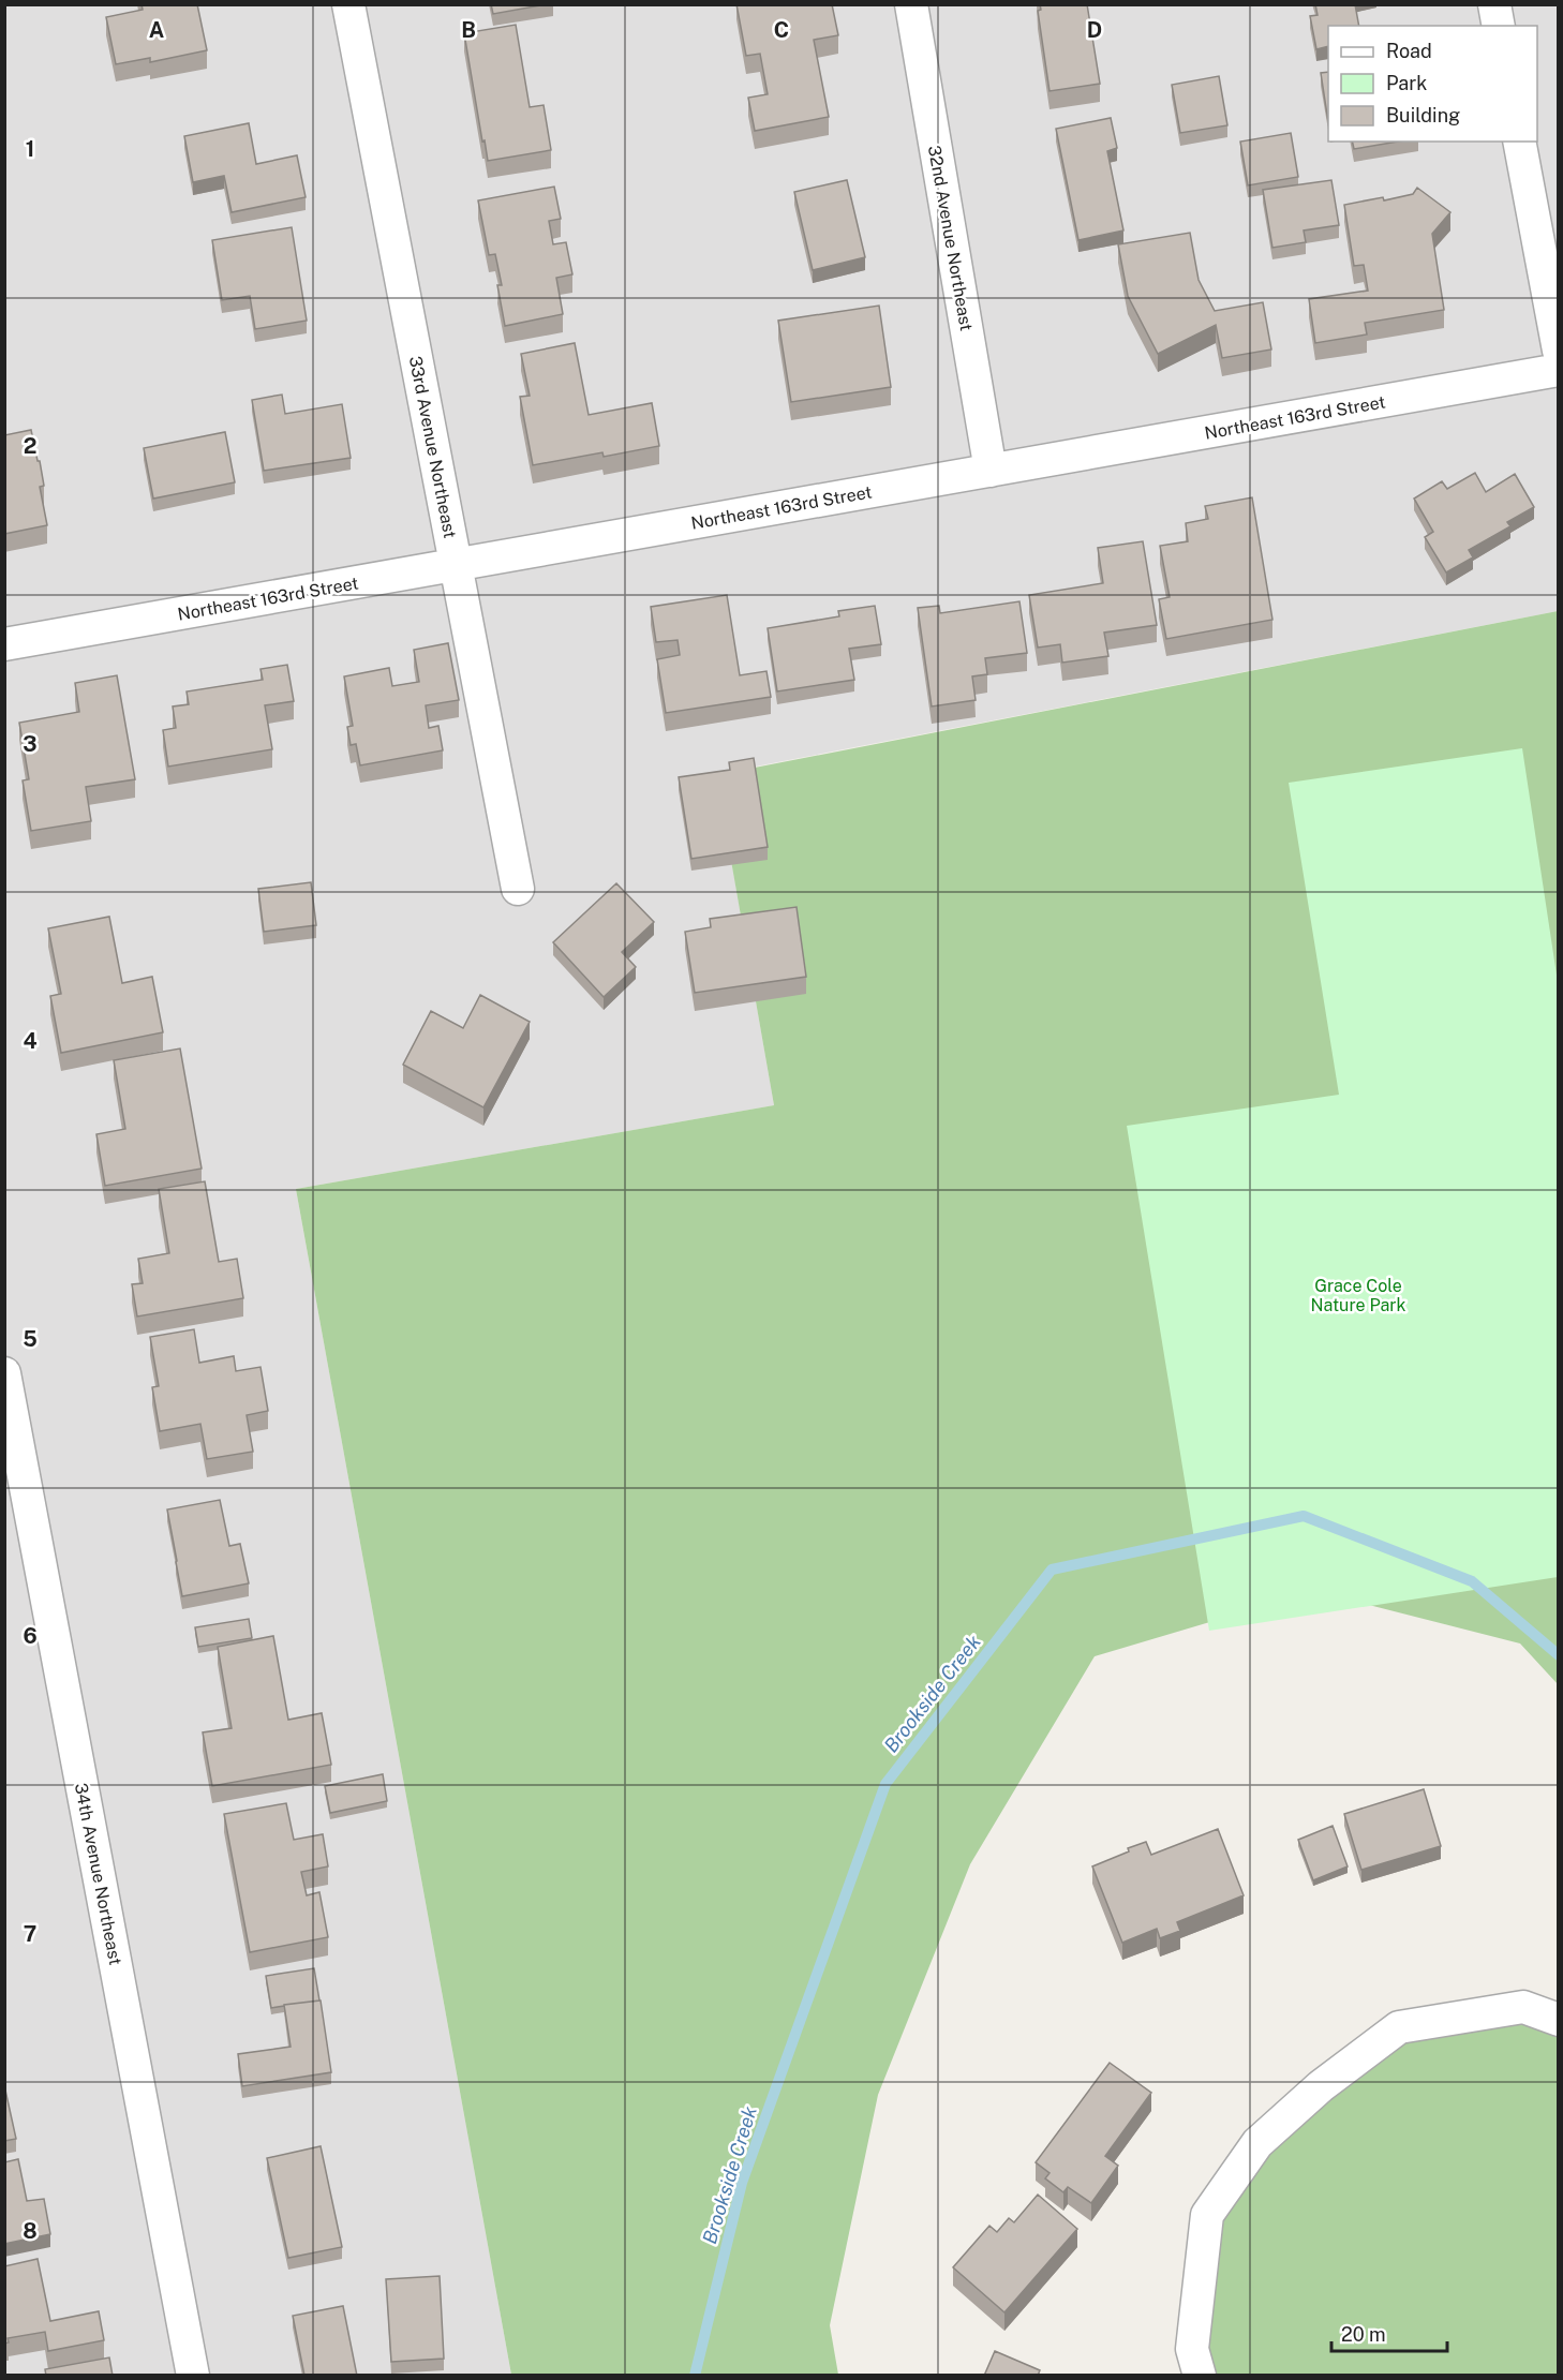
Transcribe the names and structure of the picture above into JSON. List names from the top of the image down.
{
  "streets": {
    "street": [
      "32nd Avenue Northeast",
      "Northeast 163rd Street",
      "33rd Avenue Northeast",
      "34th Avenue Northeast"
    ]
  },
  "crossings": [
    ["32nd Avenue Northeast", "Northeast 163rd Street"],
    ["Northeast 163rd Street", "33rd Avenue Northeast"]
  ],
  "water": ["Brookside Creek"],
  "parks": ["Grace Cole Nature Park"],
  "legend": ["Road", "Park", "Building"],
  "scale_bar": "20 m",
  "grid": {
    "columns": [
      "A",
      "B",
      "C",
      "D"
    ],
    "rows": [
      "1",
      "2",
      "3",
      "4",
      "5",
      "6",
      "7",
      "8"
    ]
  }
}
